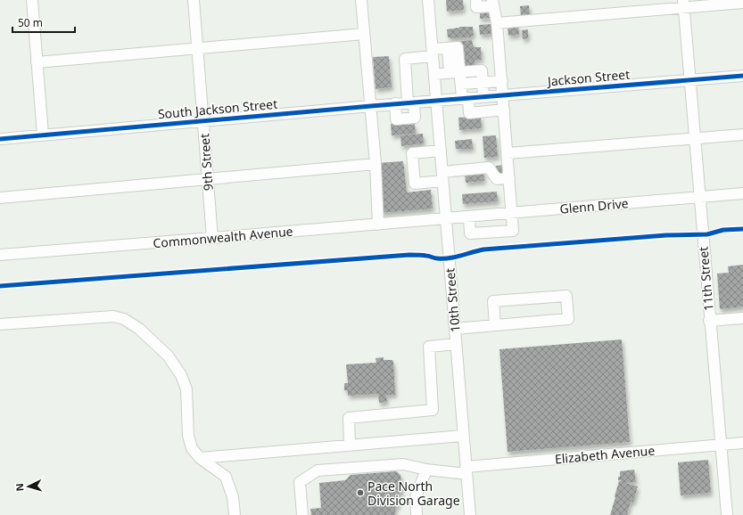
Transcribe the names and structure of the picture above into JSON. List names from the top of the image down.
{
  "streets": {
    "street": [
      "Jackson Street",
      "South Jackson Street",
      "9th Street",
      "Glenn Drive",
      "Commonwealth Avenue",
      "11th Street",
      "10th Street",
      "Elizabeth Avenue"
    ]
  },
  "crossings": [
    ["Jackson Street", "South Jackson Street"],
    ["Jackson Street", "11th Street"],
    ["Jackson Street", "10th Street"],
    ["South Jackson Street", "9th Street"],
    ["South Jackson Street", "10th Street"],
    ["9th Street", "Commonwealth Avenue"],
    ["Glenn Drive", "Commonwealth Avenue"],
    ["Glenn Drive", "11th Street"],
    ["Glenn Drive", "10th Street"],
    ["Commonwealth Avenue", "10th Street"],
    ["11th Street", "Elizabeth Avenue"],
    ["10th Street", "Elizabeth Avenue"]
  ],
  "places": ["Pace North Division Garage"],
  "scale_bar": "50 m",
  "north": "left"
}
